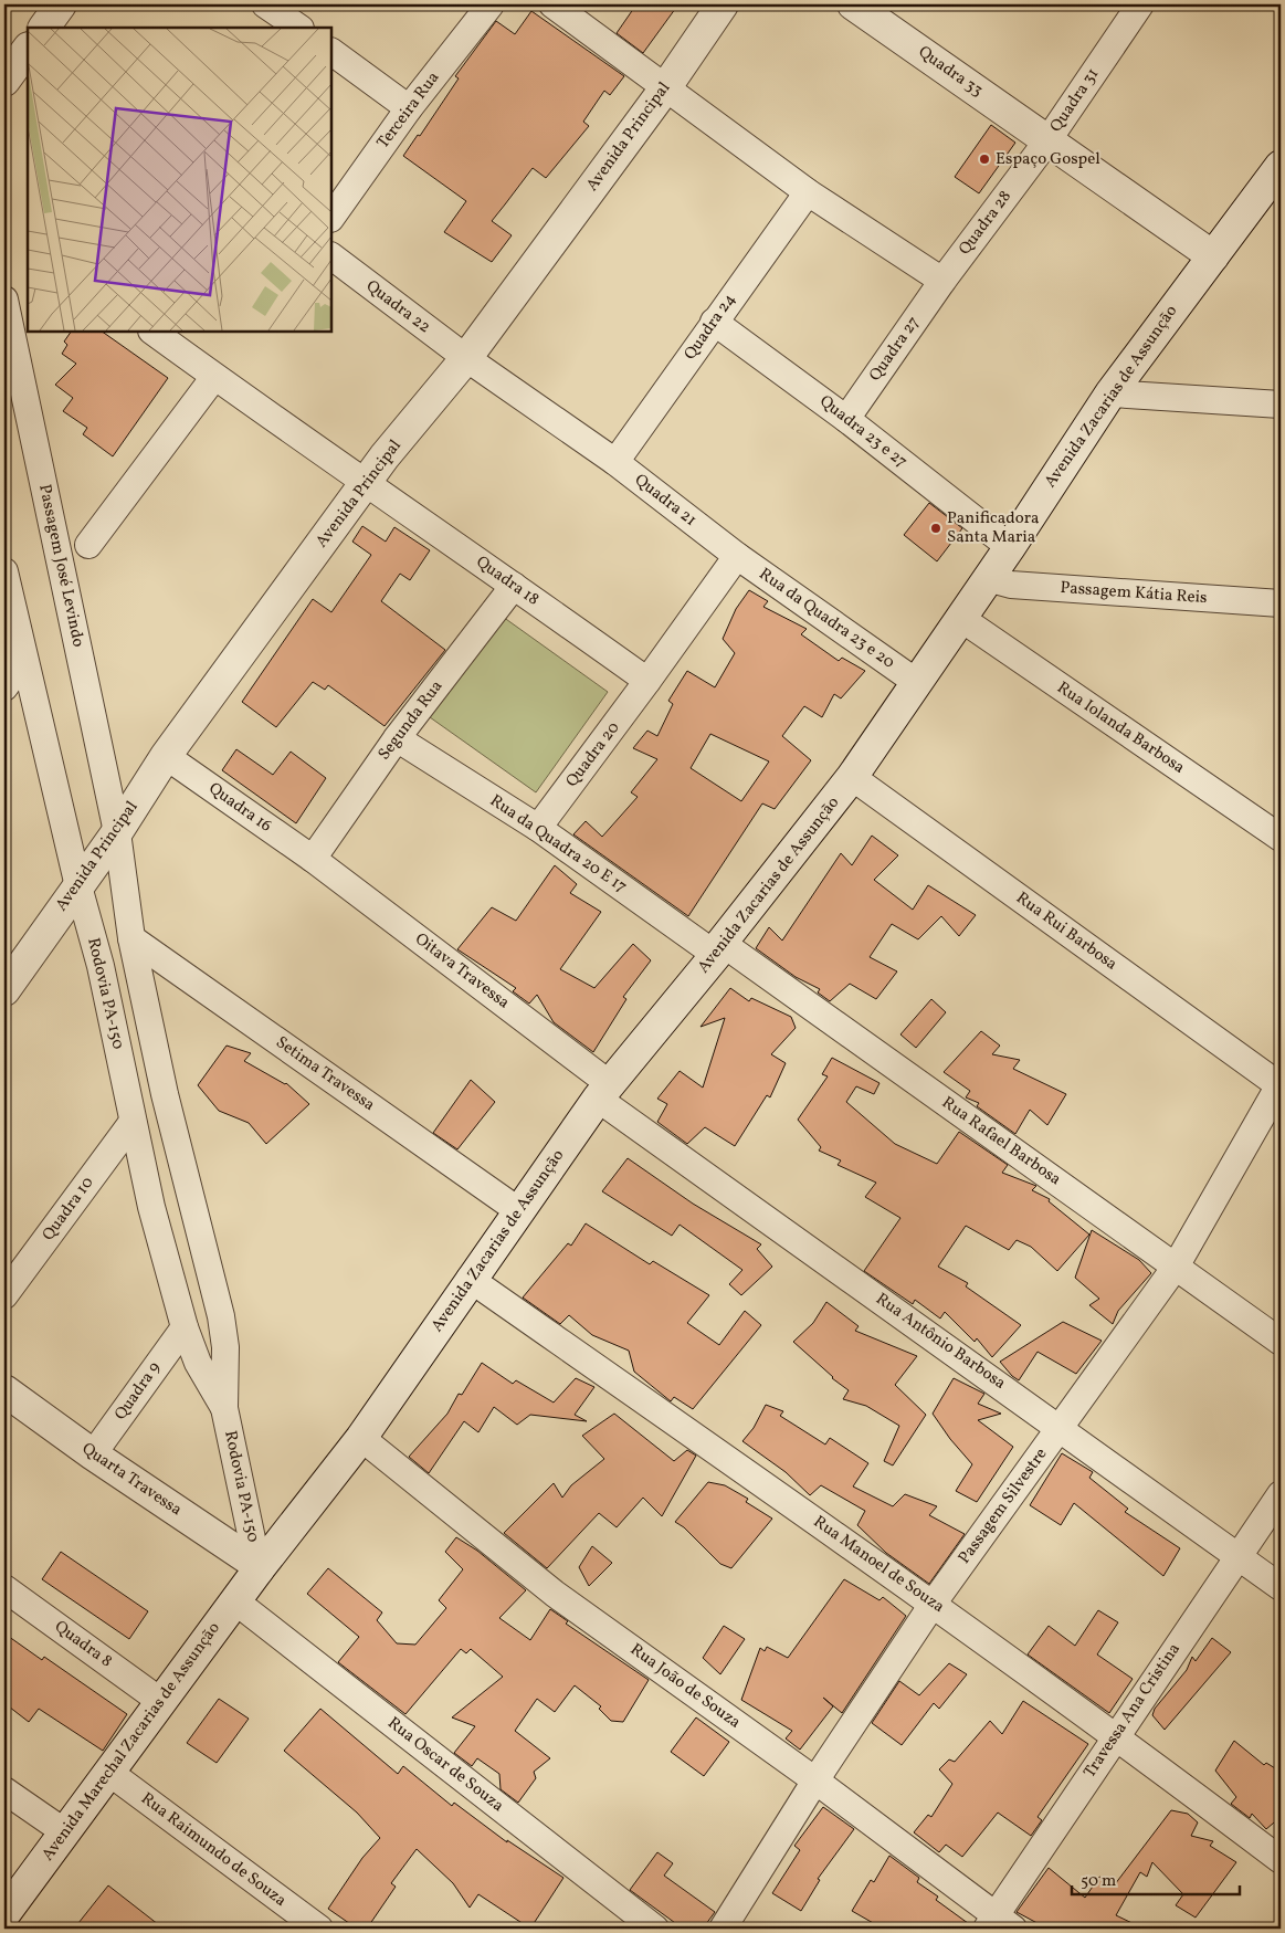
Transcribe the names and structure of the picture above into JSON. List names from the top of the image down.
{
  "streets": {
    "main road": [
      "Quadra 33",
      "Quadra 31",
      "Avenida Principal",
      "Avenida Zacarias de Assunção",
      "Quarta Travessa",
      "Avenida Marechal Zacarias de Assunção"
    ],
    "street": [
      "Terceira Rua",
      "Quadra 28",
      "Quadra 22",
      "Quadra 24",
      "Quadra 27",
      "Quadra 23 e 27",
      "Quadra 21",
      "Passagem José Levindo",
      "Quadra 18",
      "Passagem Kátia Reis",
      "Rua da Quadra 23 e 20",
      "Segunda Rua",
      "Rua Iolanda Barbosa",
      "Quadra 20",
      "Quadra 16",
      "Rua da Quadra 20 E 17",
      "Rua Rui Barbosa",
      "Oitava Travessa",
      "Rodovia PA-150",
      "Setima Travessa",
      "Rua Rafael Barbosa",
      "Quadra 10",
      "Rua Antônio Barbosa",
      "Quadra 9",
      "Passagem Silvestre",
      "Rua Manoel de Souza",
      "Quadra 8",
      "Rua João de Souza",
      "Travessa Ana Cristina",
      "Rua Oscar de Souza",
      "Rua Raimundo de Souza"
    ]
  },
  "crossings": [
    ["Quadra 33", "Quadra 31"],
    ["Quadra 33", "Quadra 28"],
    ["Quadra 31", "Quadra 28"],
    ["Quadra 31", "Avenida Zacarias de Assunção"],
    ["Avenida Principal", "Quadra 22"],
    ["Avenida Principal", "Quadra 21"],
    ["Avenida Principal", "Passagem José Levindo"],
    ["Avenida Principal", "Quadra 18"],
    ["Avenida Principal", "Quadra 16"],
    ["Avenida Principal", "Rodovia PA-150"],
    ["Quadra 28", "Quadra 27"],
    ["Quadra 22", "Quadra 21"],
    ["Quadra 24", "Quadra 23 e 27"],
    ["Quadra 24", "Quadra 21"],
    ["Quadra 27", "Quadra 23 e 27"],
    ["Avenida Zacarias de Assunção", "Quadra 23 e 27"],
    ["Avenida Zacarias de Assunção", "Passagem Kátia Reis"],
    ["Avenida Zacarias de Assunção", "Rua da Quadra 23 e 20"],
    ["Avenida Zacarias de Assunção", "Rua Iolanda Barbosa"],
    ["Avenida Zacarias de Assunção", "Rua da Quadra 20 E 17"],
    ["Avenida Zacarias de Assunção", "Rua Rui Barbosa"],
    ["Avenida Zacarias de Assunção", "Oitava Travessa"],
    ["Avenida Zacarias de Assunção", "Rodovia PA-150"],
    ["Avenida Zacarias de Assunção", "Setima Travessa"],
    ["Avenida Zacarias de Assunção", "Rua Rafael Barbosa"],
    ["Avenida Zacarias de Assunção", "Rua Antônio Barbosa"],
    ["Avenida Zacarias de Assunção", "Quarta Travessa"],
    ["Avenida Zacarias de Assunção", "Rua Manoel de Souza"],
    ["Avenida Zacarias de Assunção", "Rua João de Souza"],
    ["Avenida Zacarias de Assunção", "Avenida Marechal Zacarias de Assunção"],
    ["Quadra 21", "Rua da Quadra 23 e 20"],
    ["Passagem José Levindo", "Rodovia PA-150"],
    ["Quadra 18", "Segunda Rua"],
    ["Quadra 18", "Quadra 20"],
    ["Segunda Rua", "Quadra 16"],
    ["Segunda Rua", "Rua da Quadra 20 E 17"],
    ["Segunda Rua", "Oitava Travessa"],
    ["Quadra 20", "Rua da Quadra 20 E 17"],
    ["Quadra 16", "Oitava Travessa"],
    ["Rua da Quadra 20 E 17", "Rua Rafael Barbosa"],
    ["Rua Rui Barbosa", "Passagem Silvestre"],
    ["Oitava Travessa", "Rua Antônio Barbosa"],
    ["Rodovia PA-150", "Setima Travessa"],
    ["Rodovia PA-150", "Quadra 10"],
    ["Rodovia PA-150", "Quadra 9"],
    ["Rodovia PA-150", "Quarta Travessa"],
    ["Rodovia PA-150", "Avenida Marechal Zacarias de Assunção"],
    ["Rua Rafael Barbosa", "Passagem Silvestre"],
    ["Rua Antônio Barbosa", "Passagem Silvestre"],
    ["Rua Antônio Barbosa", "Travessa Ana Cristina"],
    ["Quadra 9", "Quarta Travessa"],
    ["Quarta Travessa", "Avenida Marechal Zacarias de Assunção"],
    ["Passagem Silvestre", "Rua Manoel de Souza"],
    ["Passagem Silvestre", "Rua João de Souza"],
    ["Rua Manoel de Souza", "Travessa Ana Cristina"],
    ["Quadra 8", "Avenida Marechal Zacarias de Assunção"],
    ["Rua João de Souza", "Travessa Ana Cristina"],
    ["Avenida Marechal Zacarias de Assunção", "Rua Oscar de Souza"],
    ["Avenida Marechal Zacarias de Assunção", "Rua Raimundo de Souza"]
  ],
  "places": ["Espaço Gospel", "Panificadora Santa Maria"],
  "scale_bar": "50 m"
}
